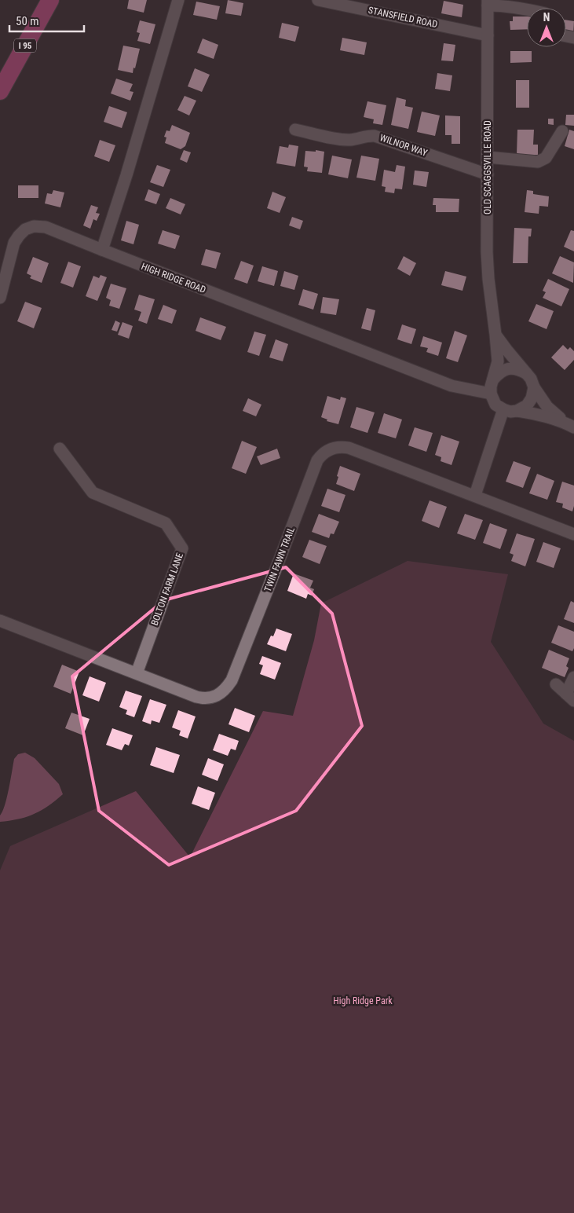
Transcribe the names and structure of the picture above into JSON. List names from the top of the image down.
{
  "streets": {
    "highway": ["I 95"],
    "street": [
      "STANSFIELD ROAD",
      "WILNOR WAY",
      "OLD SCAGGSVILLE ROAD",
      "HIGH RIDGE ROAD",
      "TWIN FAWN TRAIL",
      "BOLTON FARM LANE"
    ]
  },
  "crossings": [
    ["STANSFIELD ROAD", "OLD SCAGGSVILLE ROAD"],
    ["WILNOR WAY", "OLD SCAGGSVILLE ROAD"],
    ["OLD SCAGGSVILLE ROAD", "HIGH RIDGE ROAD"],
    ["TWIN FAWN TRAIL", "BOLTON FARM LANE"]
  ],
  "parks": ["High Ridge Park"],
  "scale_bar": "50 m",
  "north": "top"
}
